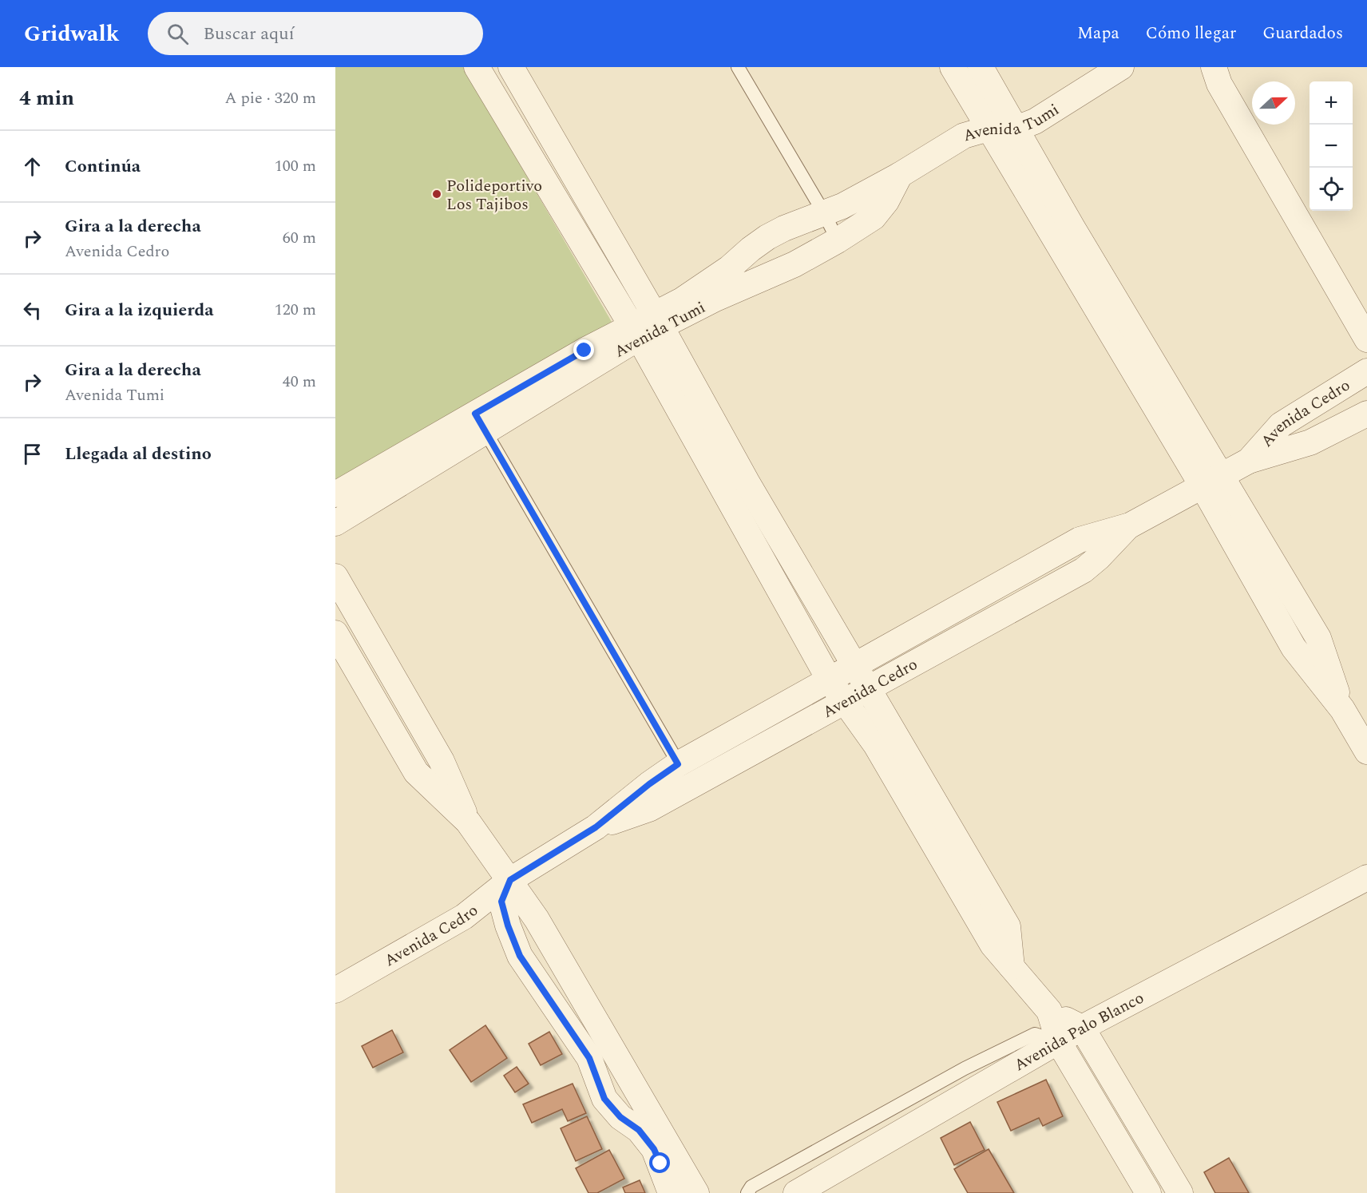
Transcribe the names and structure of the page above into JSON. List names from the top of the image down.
{
  "streets": {
    "street": ["Avenida Tumi", "Avenida Cedro", "Avenida Palo Blanco"]
  },
  "places": ["Polideportivo Los Tajibos"],
  "north": "right",
  "page": {
    "header": "Gridwalk",
    "search": "Buscar aquí",
    "nav": ["Mapa", "Cómo llegar", "Guardados"],
    "heading": ["4 min", "A pie · 320 m"],
    "map_buttons": ["+", "−"],
    "list": [
      ["Continúa", "100 m"],
      ["Gira a la derecha", "Avenida Cedro", "60 m"],
      ["Gira a la izquierda", "120 m"],
      ["Gira a la derecha", "Avenida Tumi", "40 m"],
      "Llegada al destino"
    ]
  }
}
